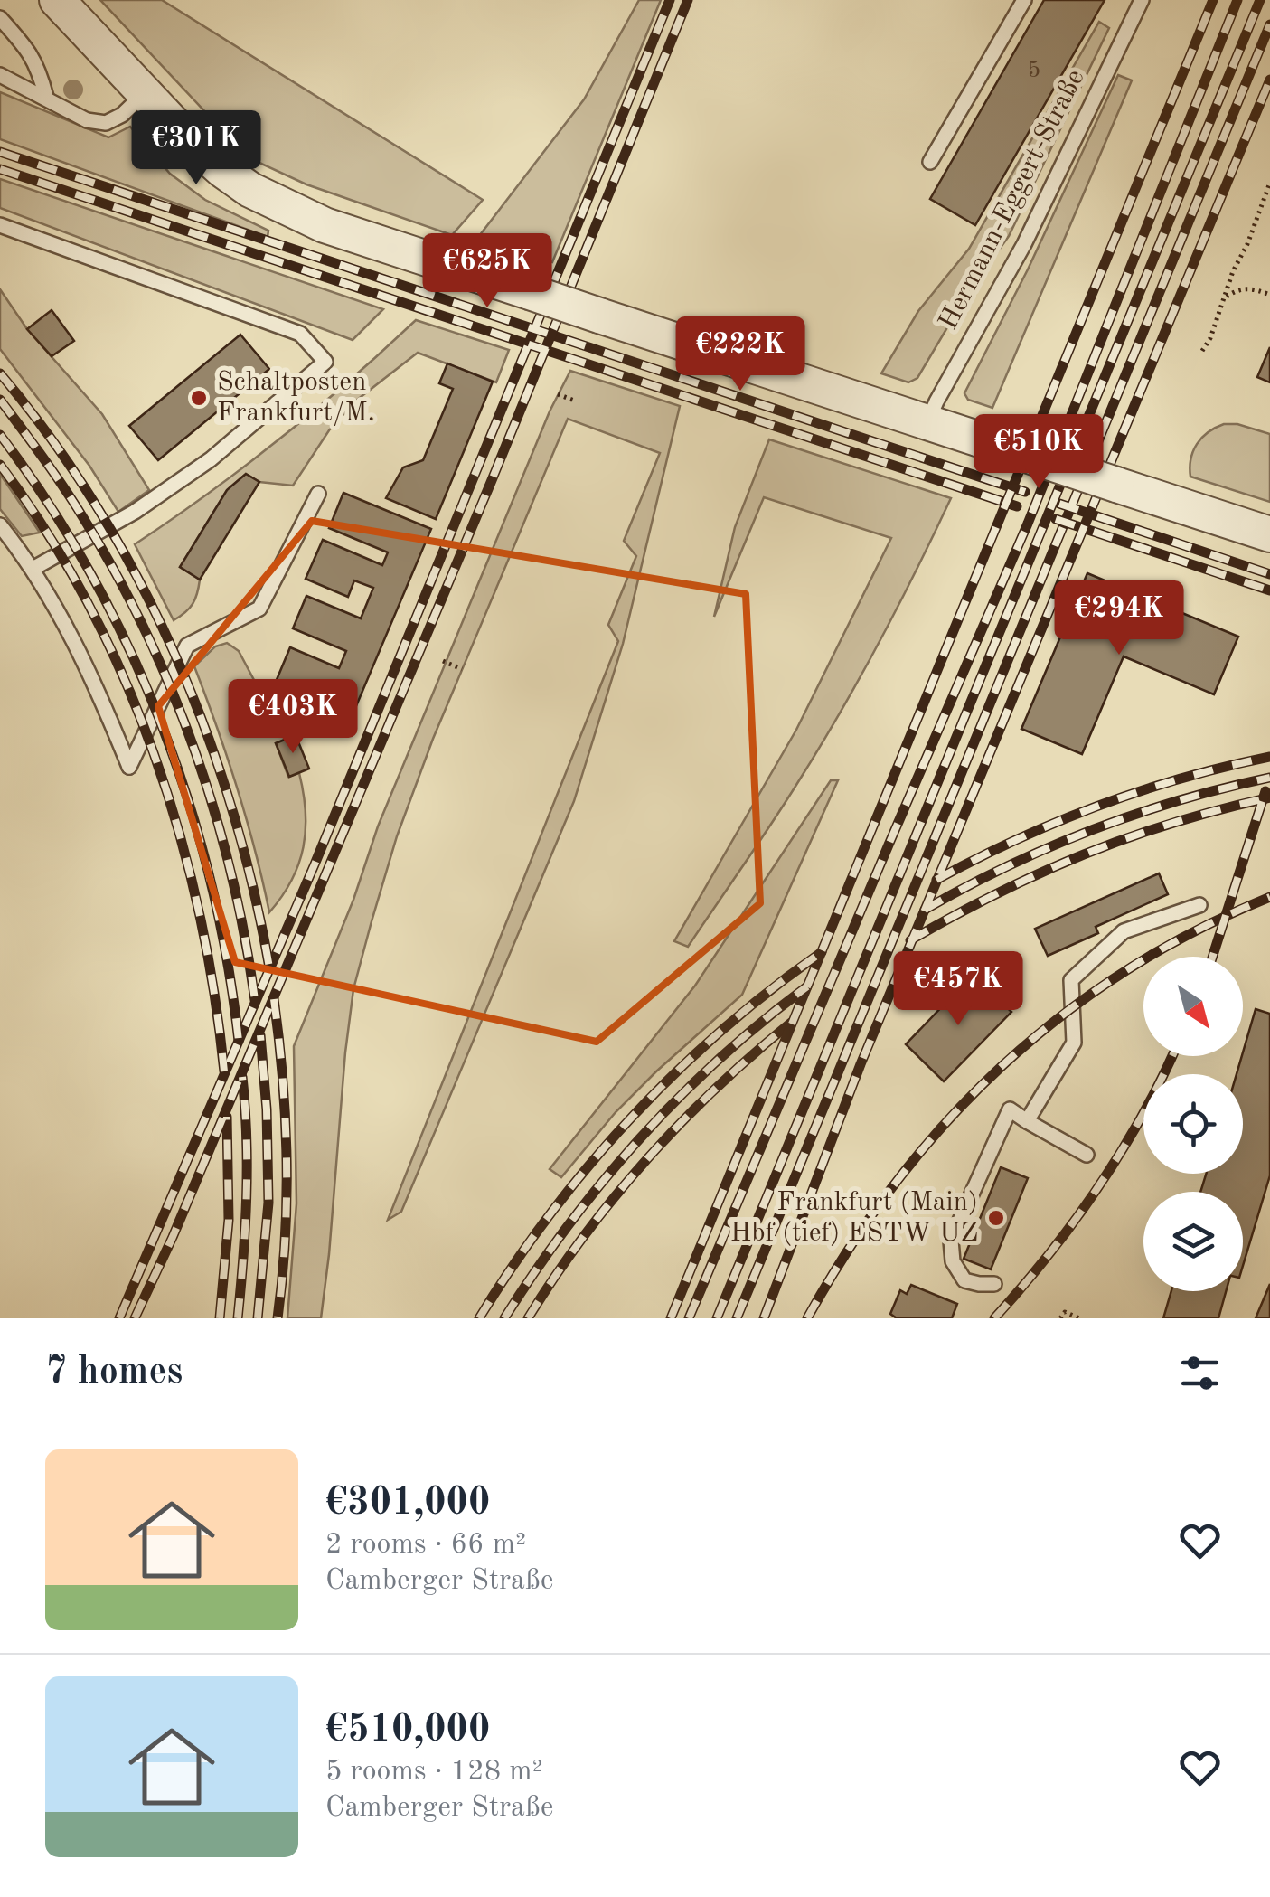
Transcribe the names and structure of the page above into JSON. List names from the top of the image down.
{
  "streets": {
    "lane": ["Hermann-Eggert-Straße"]
  },
  "places": ["Schaltposten Frankfurt/M.", "Frankfurt (Main) Hbf (tief) ESTW UZ"],
  "house_numbers": ["5"],
  "north": "bottom right",
  "page": {
    "price": [
      "€301K",
      "€625K",
      "€222K",
      "€510K",
      "€294K",
      "€403K",
      "€457K"
    ],
    "heading": "7 homes",
    "list": [
      {
        "name": "€301,000",
        "note": "2 rooms · 66 m² · Camberger Straße"
      },
      {
        "name": "€510,000",
        "note": "5 rooms · 128 m² · Camberger Straße"
      }
    ]
  }
}
